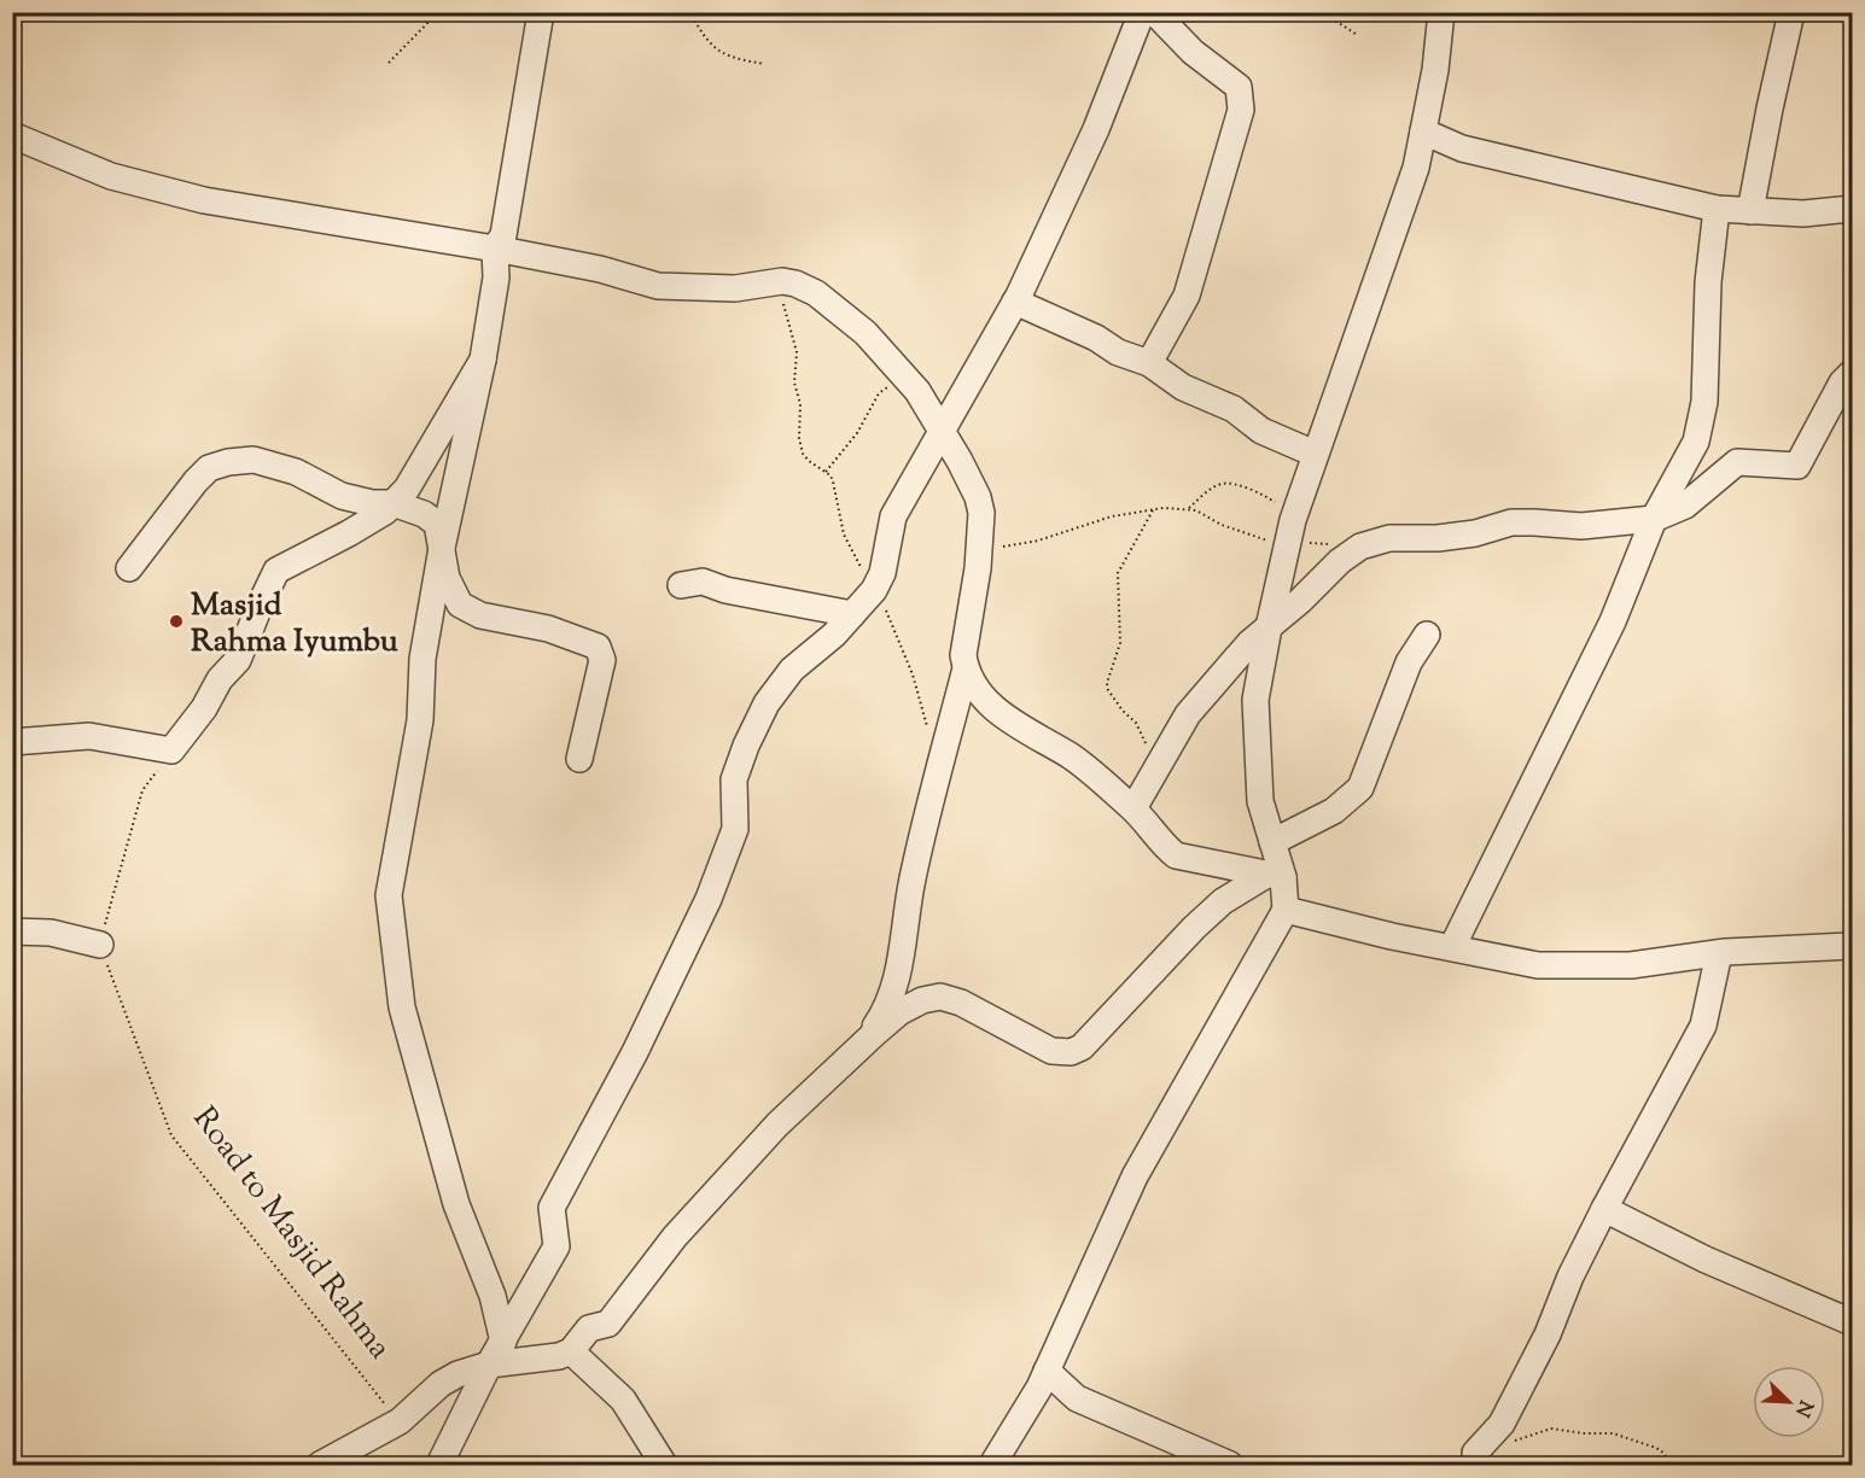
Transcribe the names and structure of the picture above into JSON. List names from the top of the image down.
{
  "streets": {
    "path": ["Road to Masjid Rahma"]
  },
  "places": ["Masjid Rahma Iyumbu"],
  "north": "bottom right"
}
